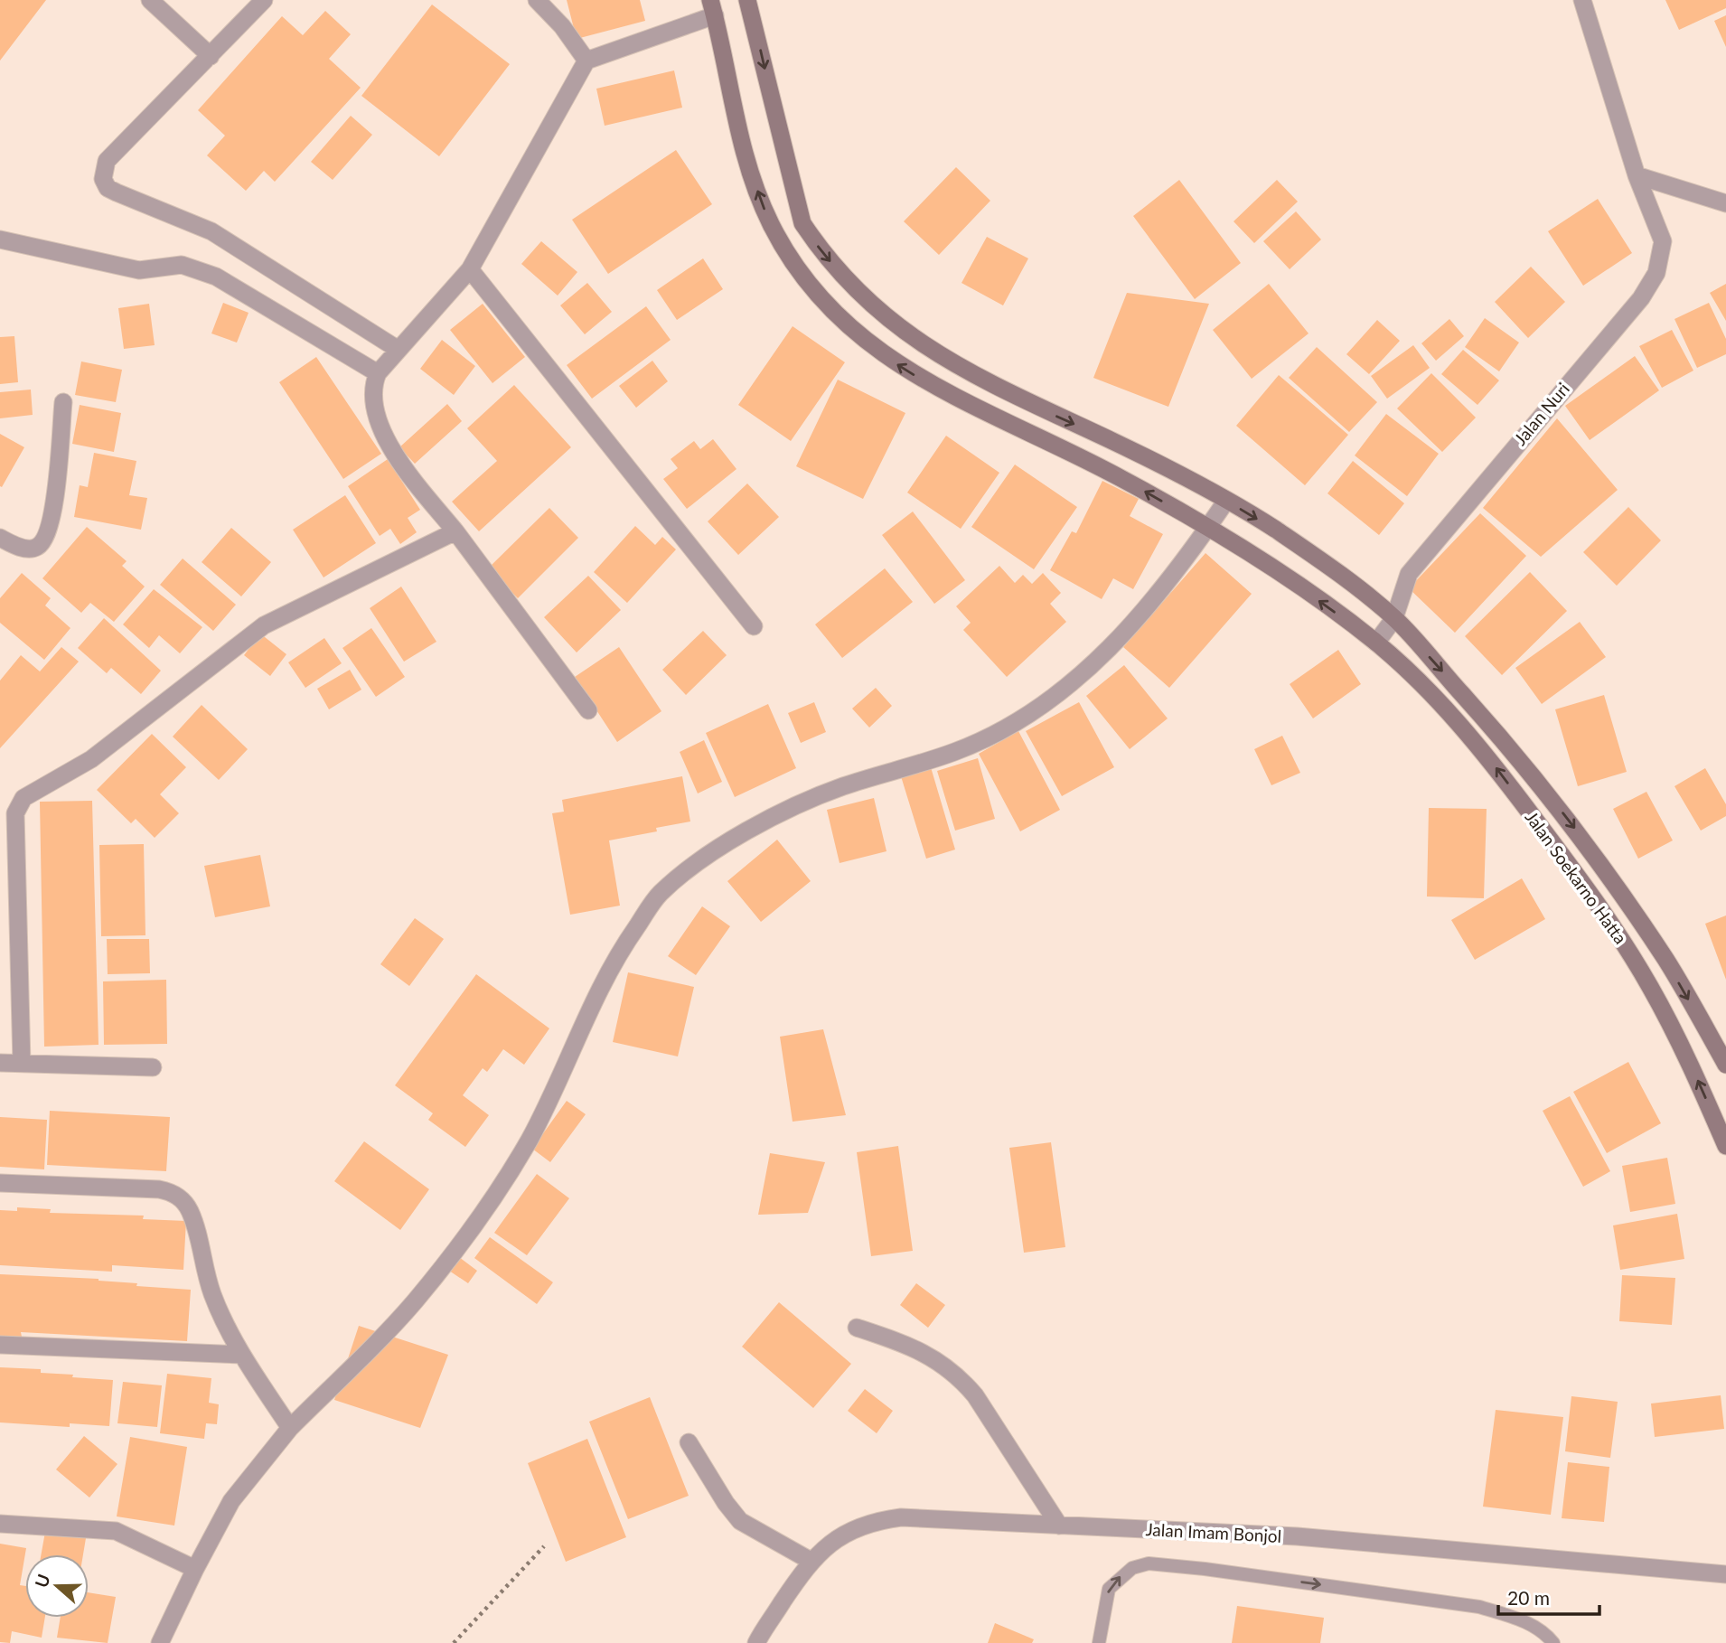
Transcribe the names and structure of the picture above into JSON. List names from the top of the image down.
{
  "streets": {
    "main road": ["Jalan Soekarno Hatta"],
    "street": ["Jalan Nuri", "Jalan Imam Bonjol"]
  },
  "crossings": [
    ["Jalan Nuri", "Jalan Soekarno Hatta"]
  ],
  "scale_bar": "20 m",
  "north": "left"
}
